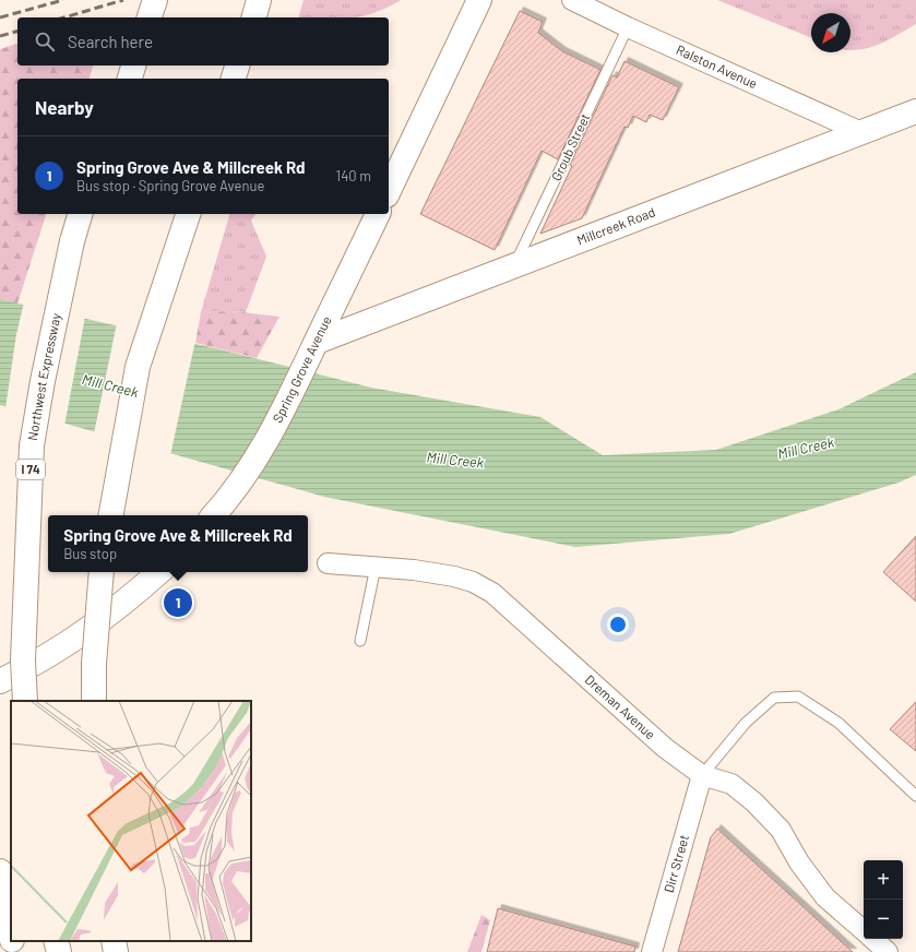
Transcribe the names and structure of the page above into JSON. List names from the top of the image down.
{
  "streets": {
    "main road": [
      "Millcreek Road",
      "Spring Grove Avenue",
      "Northwest Expressway",
      "I 74"
    ],
    "street": ["Ralston Avenue", "Dreman Avenue", "Dirr Street"],
    "lane": ["Groub Street"]
  },
  "crossings": [
    ["Ralston Avenue", "Groub Street"],
    ["Ralston Avenue", "Millcreek Road"],
    ["Groub Street", "Millcreek Road"],
    ["Millcreek Road", "Spring Grove Avenue"],
    ["Dreman Avenue", "Dirr Street"]
  ],
  "water": ["Mill Creek"],
  "north": "bottom left",
  "page": {
    "search": "Search here",
    "heading": "Nearby",
    "list": [
      {
        "mark": "1",
        "name": "Spring Grove Ave & Millcreek Rd",
        "note": "Bus stop · Spring Grove Avenue",
        "value": "140 m"
      }
    ],
    "popup": ["Spring Grove Ave & Millcreek Rd", "Bus stop"],
    "pins": "1",
    "map_buttons": ["+", "−"]
  }
}
